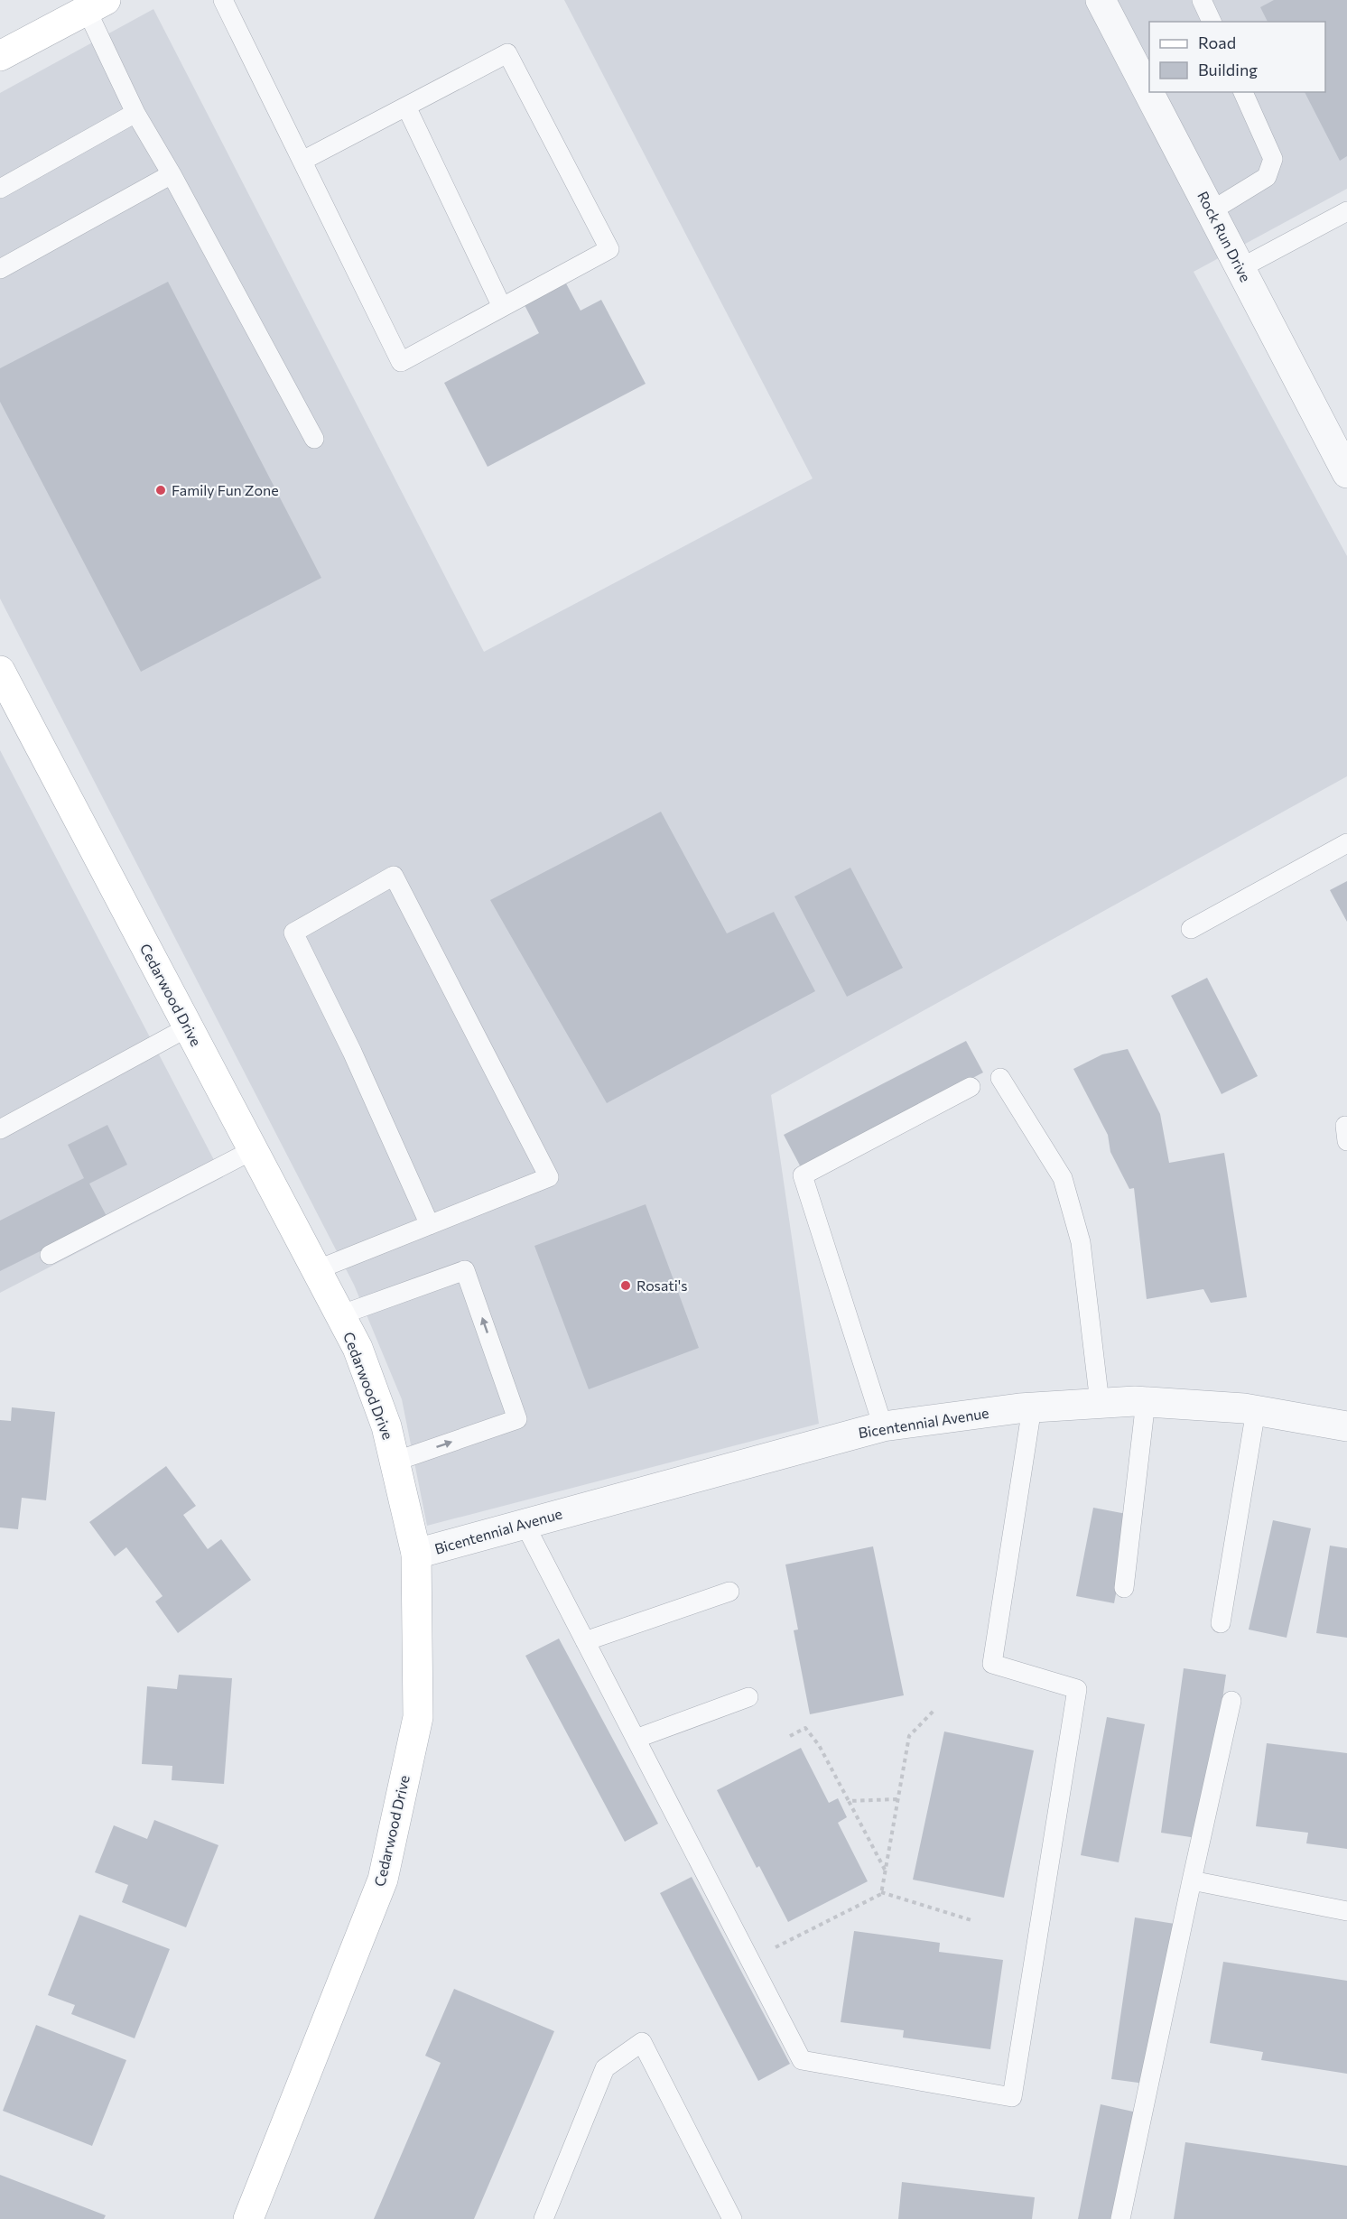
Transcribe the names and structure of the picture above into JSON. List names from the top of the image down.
{
  "streets": {
    "street": ["Rock Run Drive", "Cedarwood Drive", "Bicentennial Avenue"]
  },
  "crossings": [
    ["Cedarwood Drive", "Bicentennial Avenue"]
  ],
  "places": ["Family Fun Zone", "Rosati's"],
  "legend": ["Road", "Building"]
}
